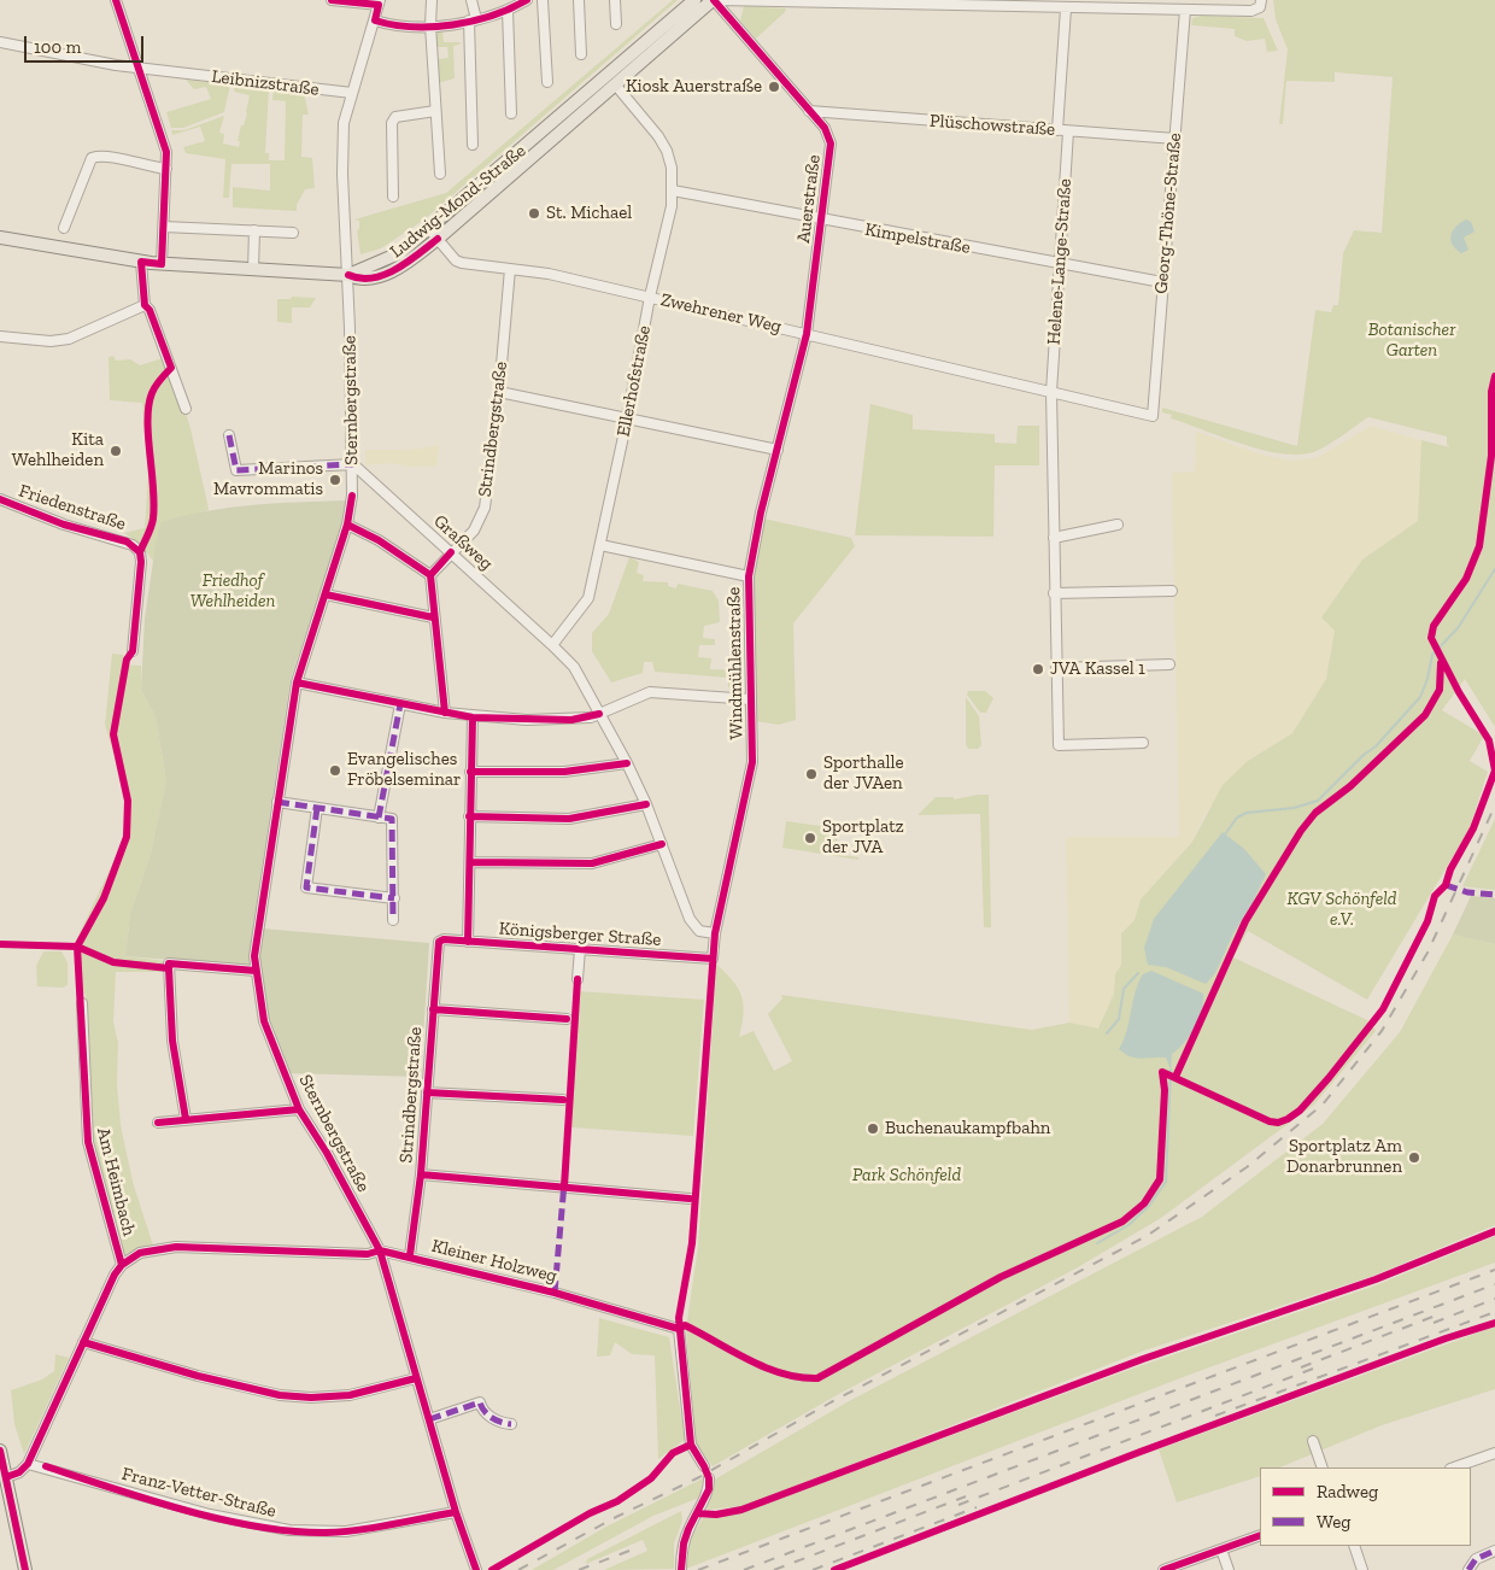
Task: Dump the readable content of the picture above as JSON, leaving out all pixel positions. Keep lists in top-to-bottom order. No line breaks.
{"streets":{"main road":["Ludwig-Mond-Straße"],"street":["Leibnizstraße","Plüschowstraße","Auerstraße","Georg-Thöne-Straße","Kimpelstraße","Helene-Lange-Straße","Zwehrener Weg","Ellerhofstraße","Sternbergstraße","Strindbergstraße","Friedenstraße","Graßweg","Windmühlenstraße","Königsberger Straße","Am Heimbach","Kleiner Holzweg","Franz-Vetter-Straße"]},"crossings":[["Leibnizstraße","Sternbergstraße"],["Plüschowstraße","Auerstraße"],["Plüschowstraße","Georg-Thöne-Straße"],["Plüschowstraße","Helene-Lange-Straße"],["Auerstraße","Ludwig-Mond-Straße"],["Auerstraße","Kimpelstraße"],["Auerstraße","Zwehrener Weg"],["Auerstraße","Windmühlenstraße"],["Ludwig-Mond-Straße","Zwehrener Weg"],["Ludwig-Mond-Straße","Ellerhofstraße"],["Ludwig-Mond-Straße","Sternbergstraße"],["Georg-Thöne-Straße","Kimpelstraße"],["Georg-Thöne-Straße","Zwehrener Weg"],["Kimpelstraße","Helene-Lange-Straße"],["Kimpelstraße","Ellerhofstraße"],["Helene-Lange-Straße","Zwehrener Weg"],["Zwehrener Weg","Ellerhofstraße"],["Zwehrener Weg","Strindbergstraße"],["Zwehrener Weg","Windmühlenstraße"],["Ellerhofstraße","Graßweg"],["Sternbergstraße","Graßweg"],["Sternbergstraße","Kleiner Holzweg"],["Sternbergstraße","Franz-Vetter-Straße"],["Strindbergstraße","Graßweg"],["Strindbergstraße","Königsberger Straße"],["Strindbergstraße","Kleiner Holzweg"],["Graßweg","Windmühlenstraße"],["Windmühlenstraße","Königsberger Straße"],["Am Heimbach","Kleiner Holzweg"],["Am Heimbach","Franz-Vetter-Straße"]],"parks":["Botanischer Garten","Friedhof Wehlheiden","KGV Schönfeld e.V.","Park Schönfeld"],"places":["Kiosk Auerstraße","St. Michael","Kita Wehlheiden","Marinos Mavrommatis","JVA Kassel 1","Evangelisches Fröbelseminar","Sporthalle der JVAen","Sportplatz der JVA","Buchenaukampfbahn","Sportplatz Am Donarbrunnen"],"legend":["Radweg","Weg"],"scale_bar":"100 m"}
